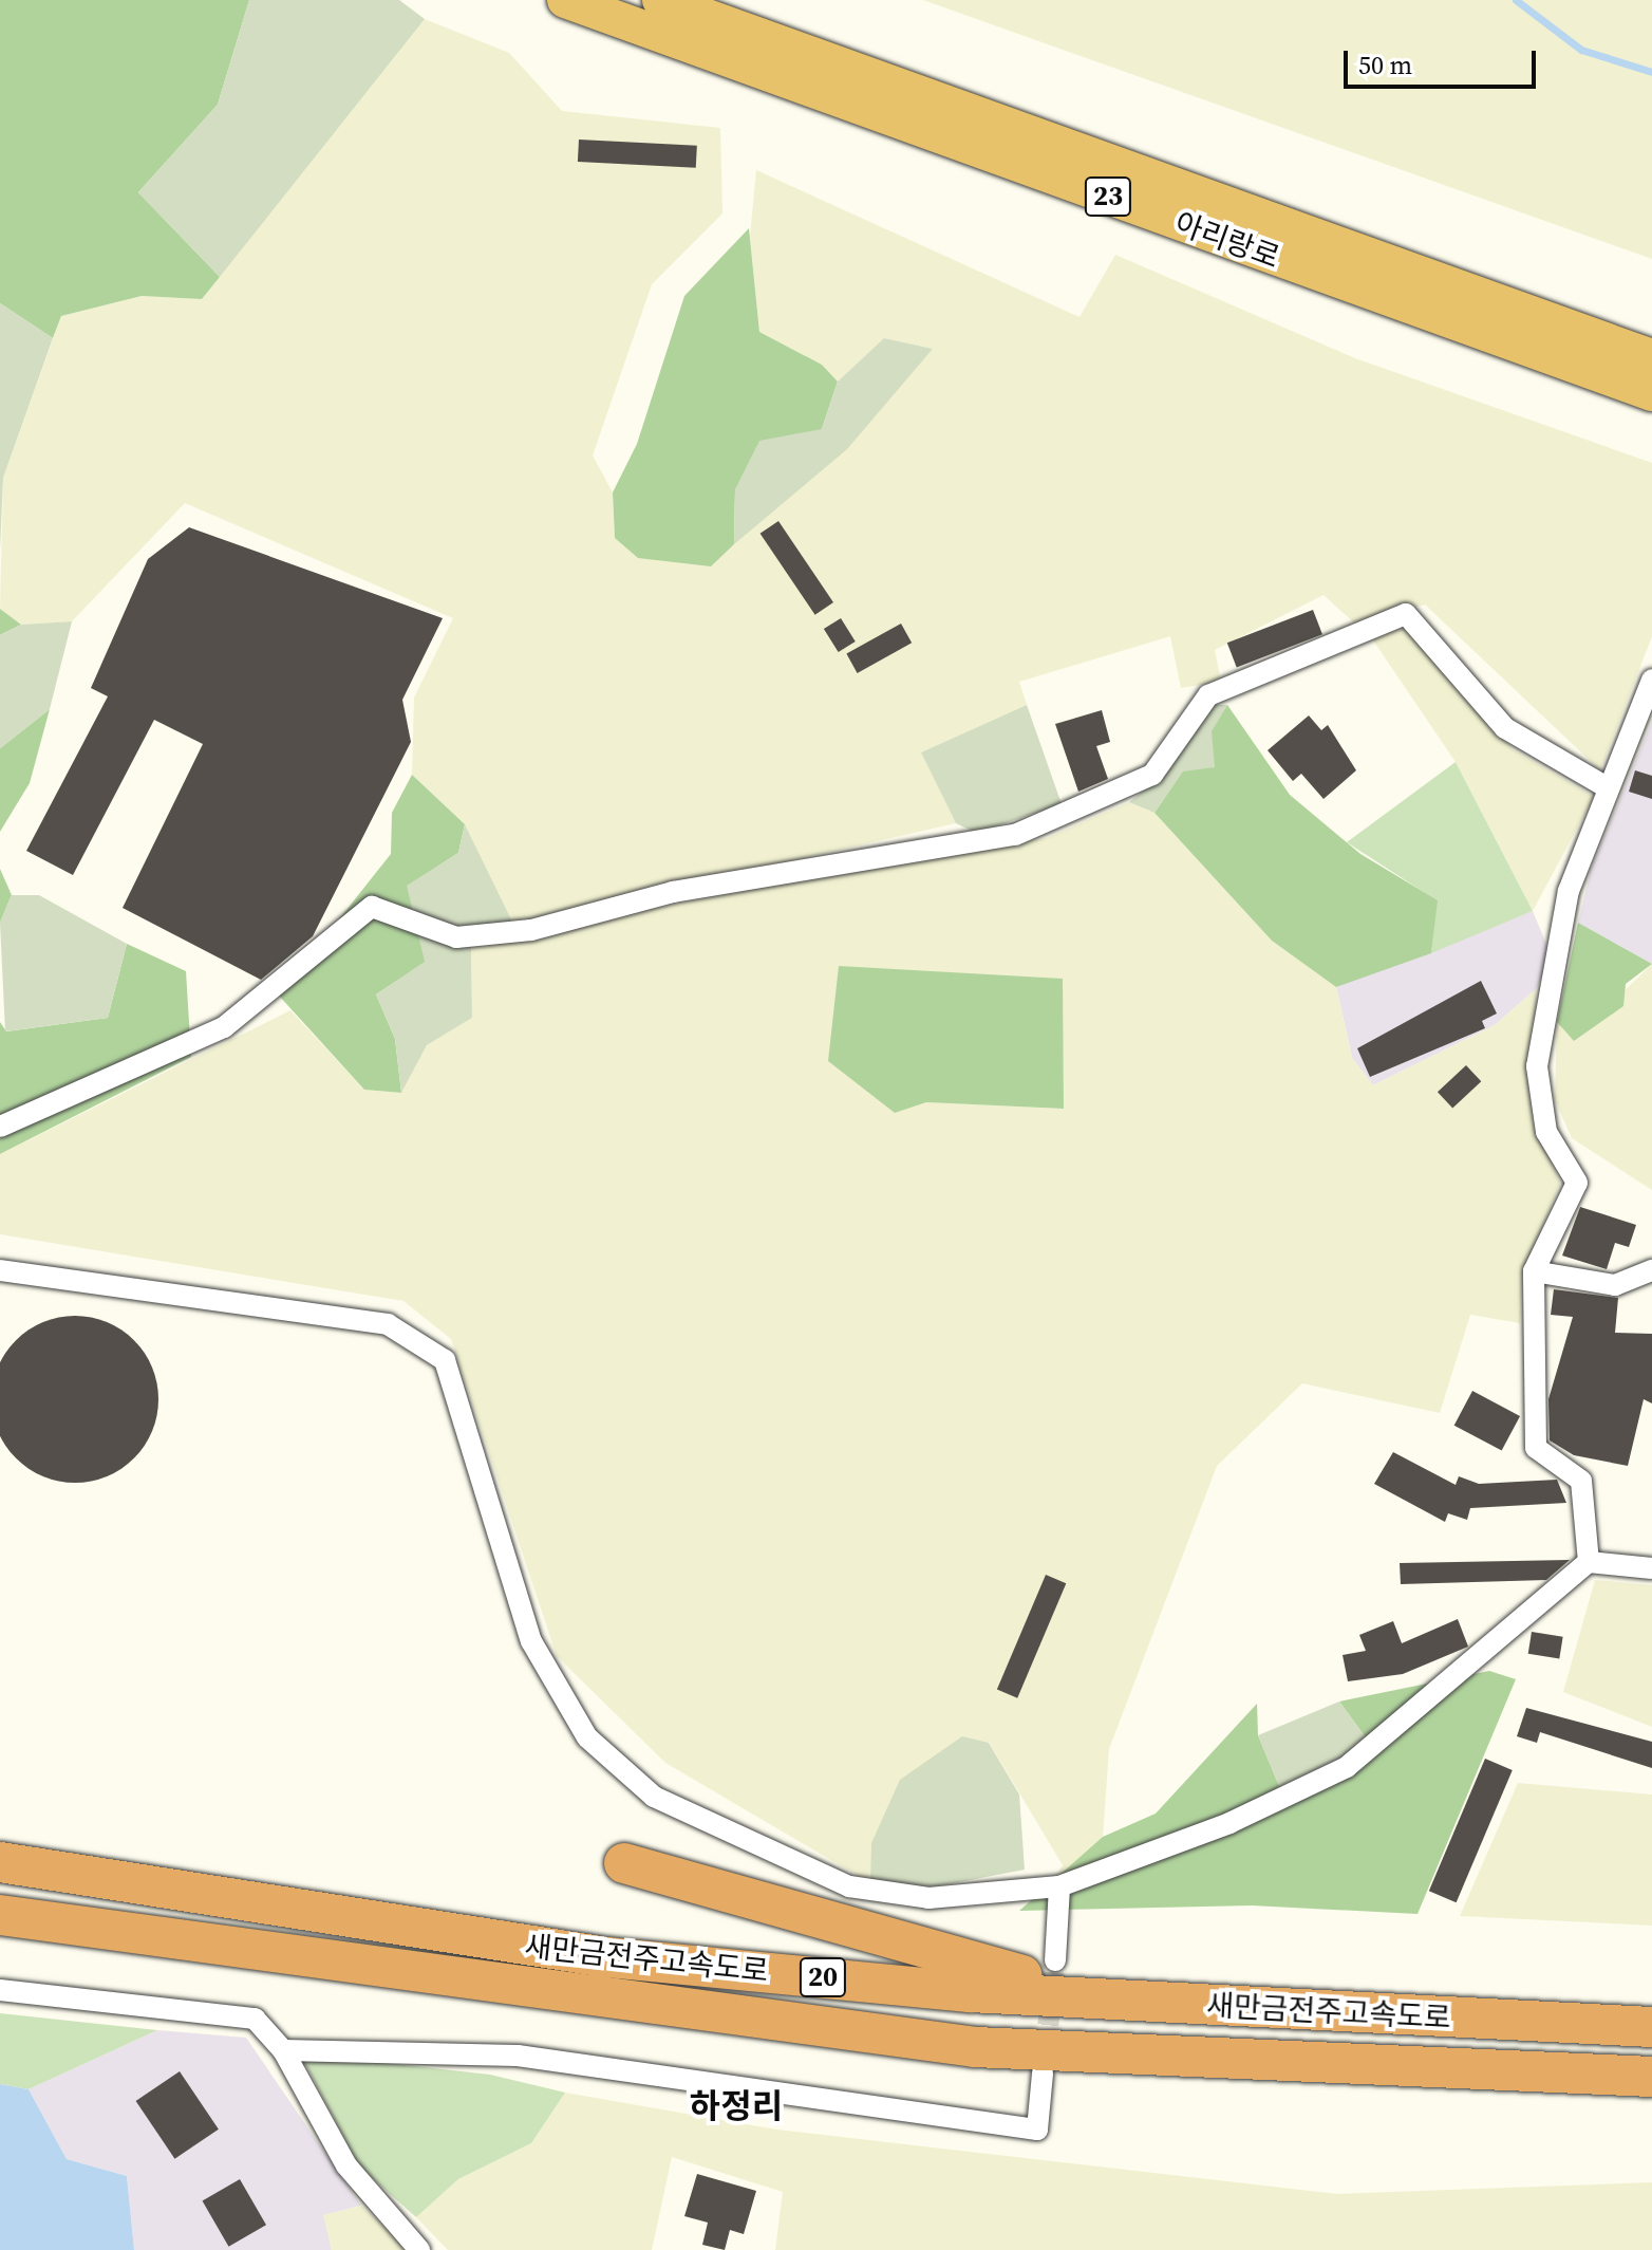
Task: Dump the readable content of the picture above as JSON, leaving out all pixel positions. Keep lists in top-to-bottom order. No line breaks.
{"streets":{"highway":["23","아리랑로","새만금전주고속도로","20"]},"districts":["하정리"],"scale_bar":"50 m"}
